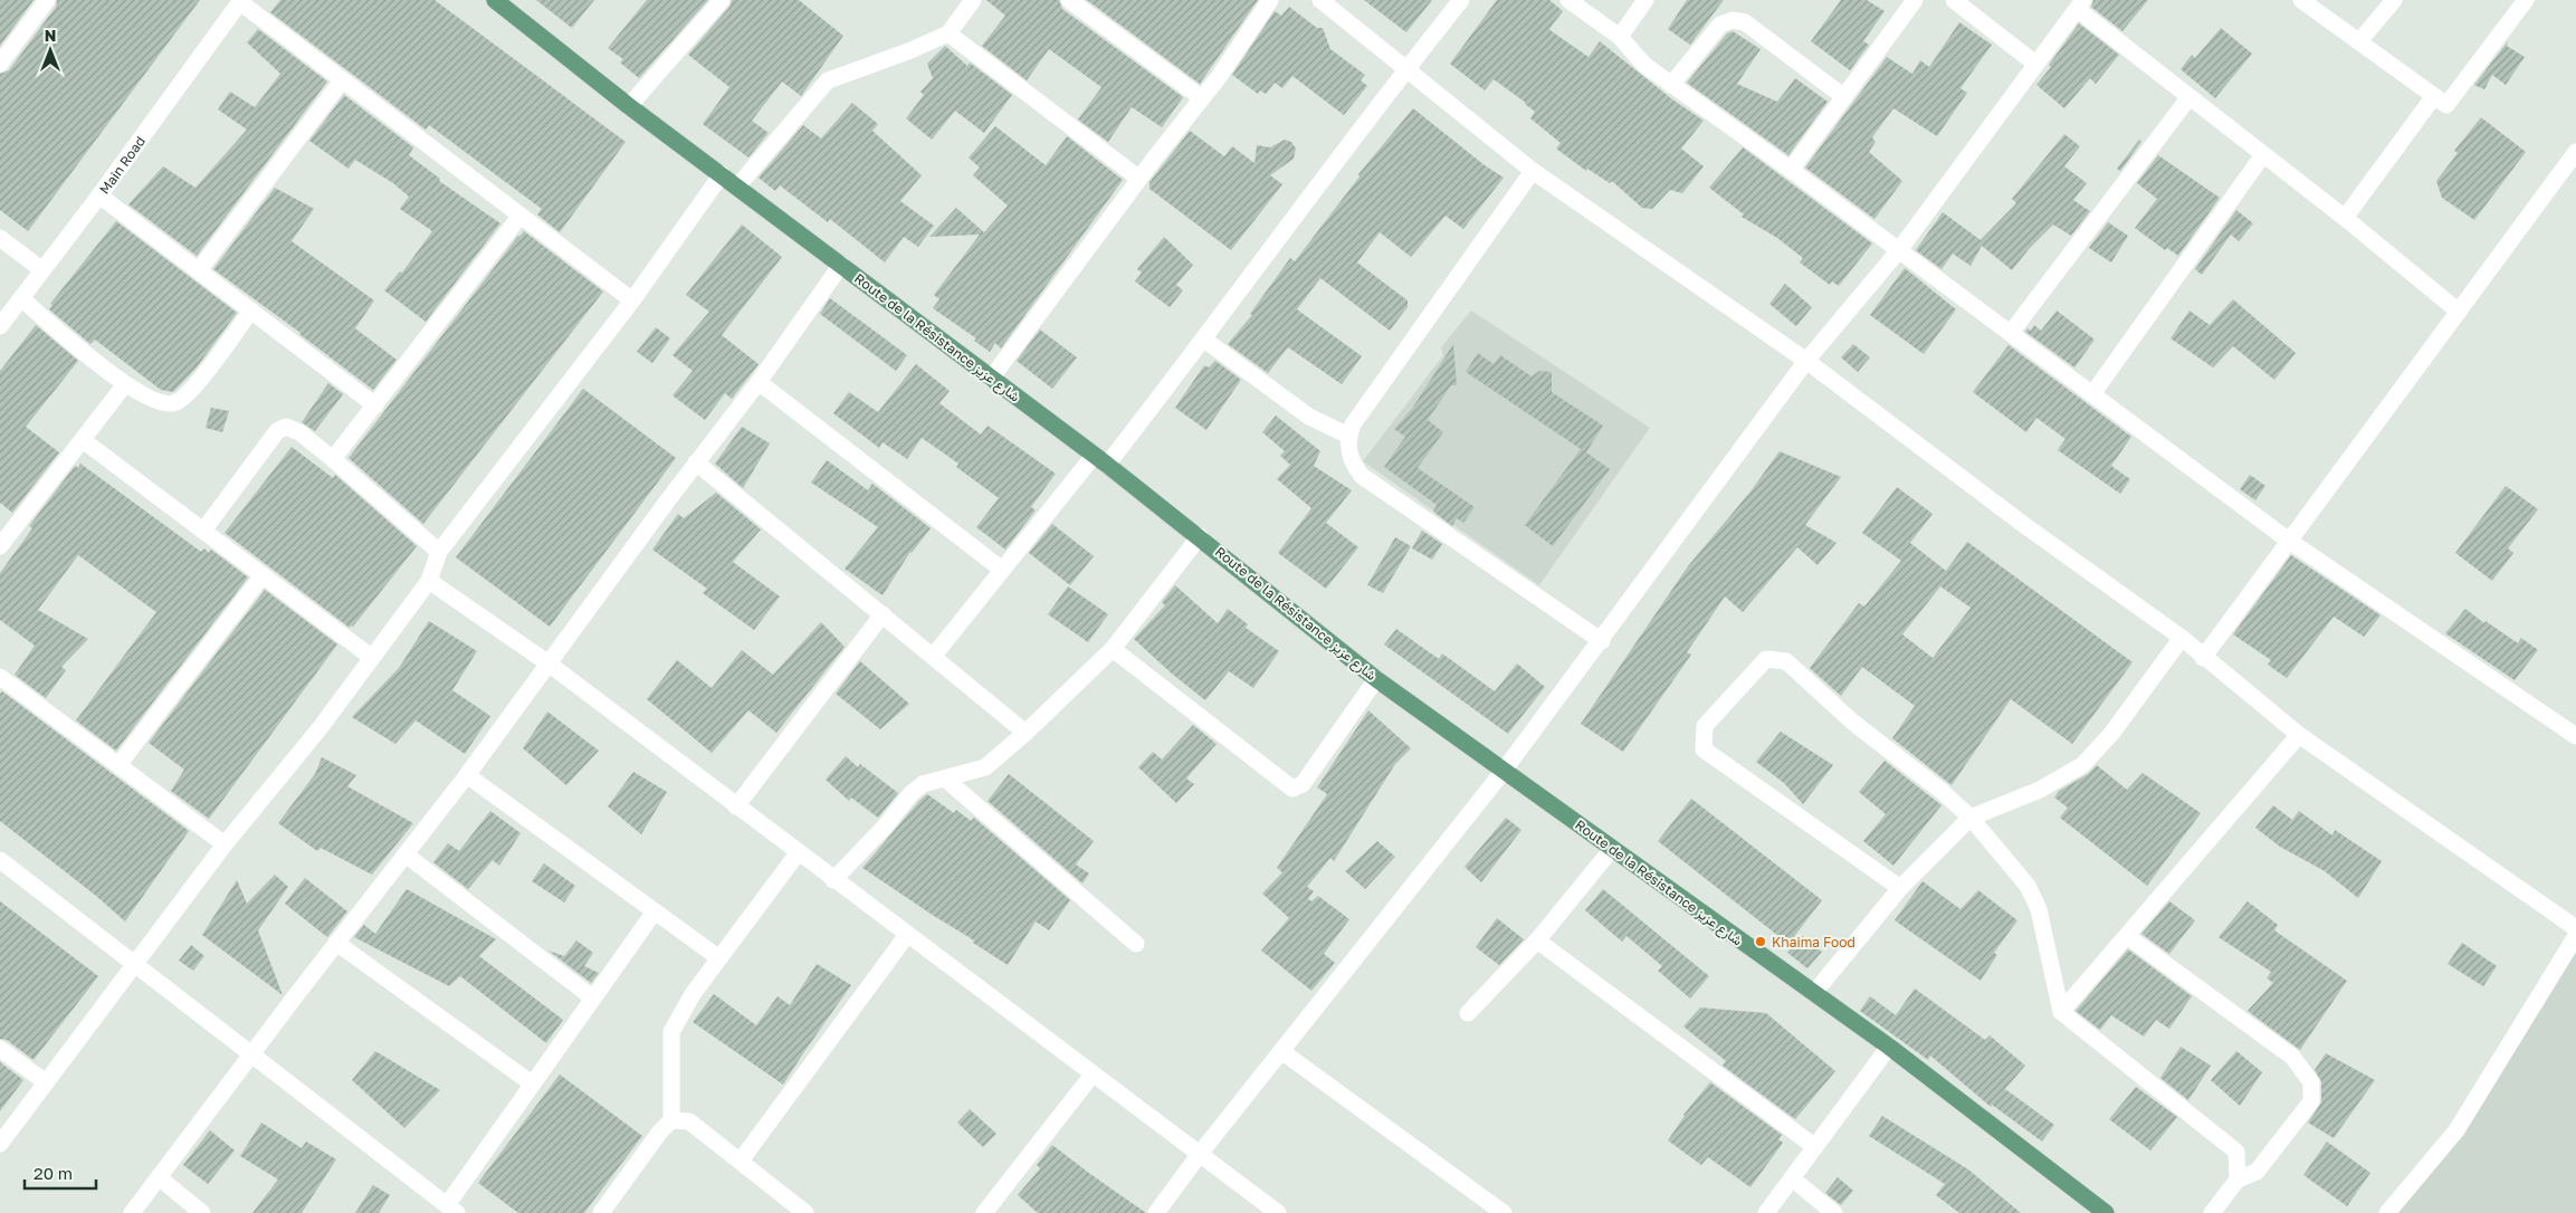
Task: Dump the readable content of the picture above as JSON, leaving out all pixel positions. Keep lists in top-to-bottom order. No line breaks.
{"streets":{"main road":["Route de la Résistance شارع عزيز"],"street":["Main Road"]},"places":["Khaima Food"],"scale_bar":"20 m","north":"top"}
